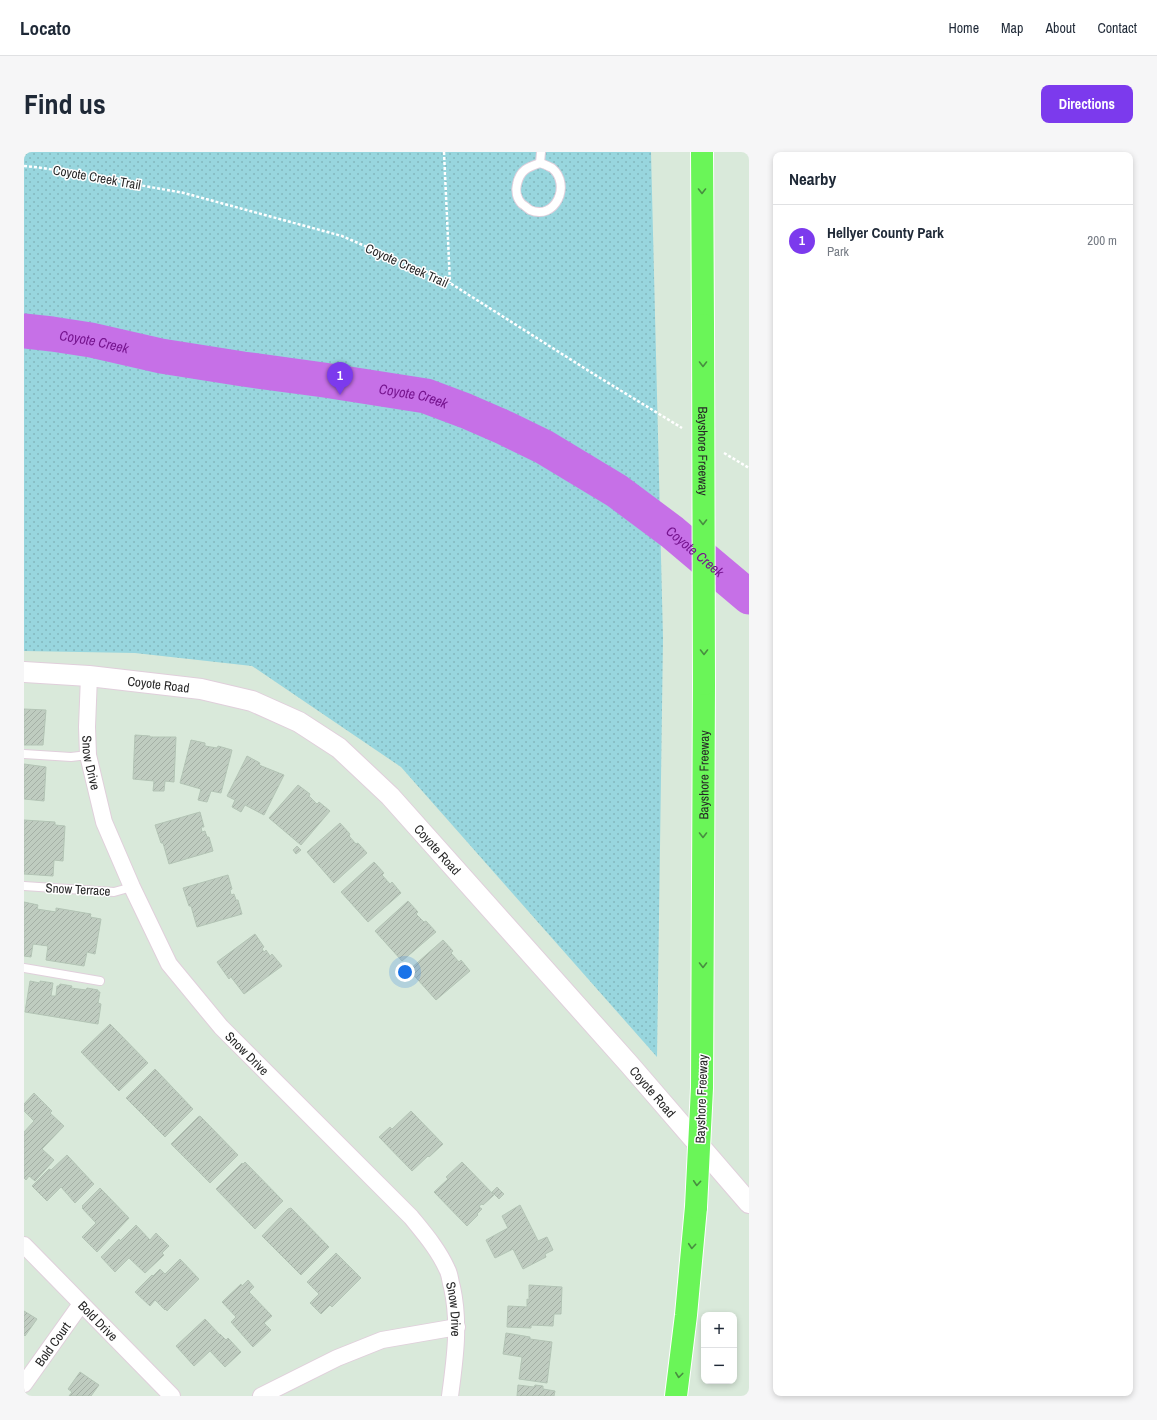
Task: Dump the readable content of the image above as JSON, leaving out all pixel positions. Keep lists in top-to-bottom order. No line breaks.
{"streets":{"highway":["Bayshore Freeway"],"street":["Coyote Road","Snow Drive","Bold Drive","Bold Court"],"lane":["Snow Terrace"],"path":["Coyote Creek Trail"]},"crossings":[["Coyote Road","Snow Drive"],["Snow Drive","Snow Terrace"],["Bold Drive","Bold Court"]],"one_way":["Bayshore Freeway"],"water":["Coyote Creek"],"page":{"header":"Locato","nav":["Home","Map","About","Contact"],"title":"Find us","buttons":"Directions","heading":"Nearby","list":[{"mark":"1","name":"Hellyer County Park","note":"Park","value":"200 m"}],"pins":"1","map_buttons":["+","−"]}}
